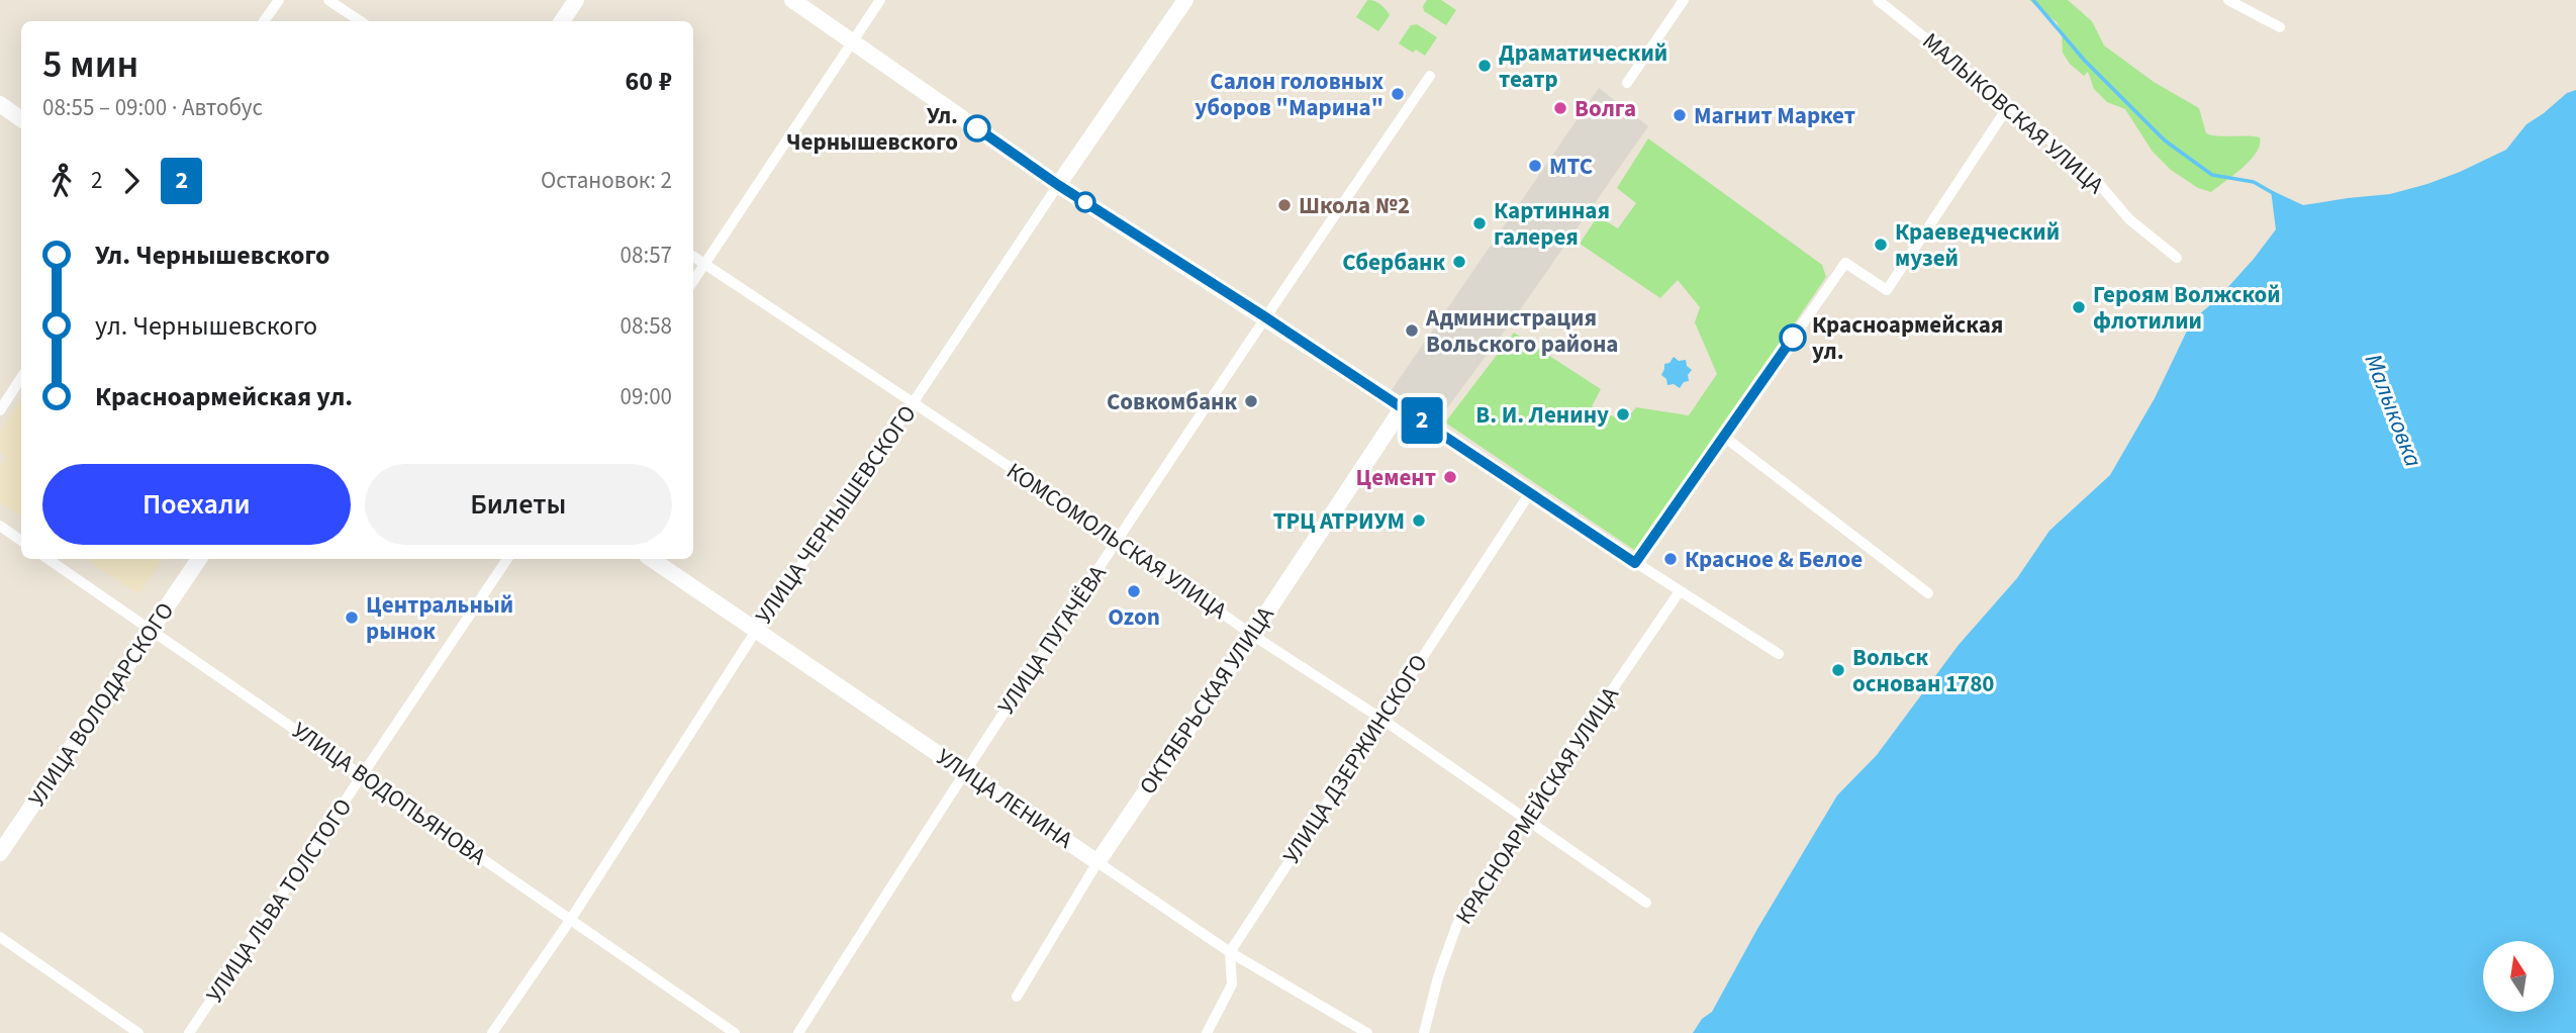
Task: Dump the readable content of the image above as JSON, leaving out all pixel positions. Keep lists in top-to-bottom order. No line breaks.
{"streets":{"street":["МАЛЫКОВСКАЯ УЛИЦА","УЛИЦА ЧЕРНЫШЕВСКОГО","КОМСОМОЛЬСКАЯ УЛИЦА","УЛИЦА ПУГАЧЁВА","ОКТЯБРЬСКАЯ УЛИЦА","УЛИЦА ВОЛОДАРСКОГО","УЛИЦА ДЗЕРЖИНСКОГО","УЛИЦА ВОДОПЬЯНОВА","УЛИЦА ЛЕНИНА","КРАСНОАРМЕЙСКАЯ УЛИЦА","УЛИЦА ЛЬВА ТОЛСТОГО"]},"crossings":[["УЛИЦА ЧЕРНЫШЕВСКОГО","КОМСОМОЛЬСКАЯ УЛИЦА"],["УЛИЦА ЧЕРНЫШЕВСКОГО","УЛИЦА ВОДОПЬЯНОВА"],["УЛИЦА ЧЕРНЫШЕВСКОГО","УЛИЦА ЛЕНИНА"],["КОМСОМОЛЬСКАЯ УЛИЦА","УЛИЦА ПУГАЧЁВА"],["КОМСОМОЛЬСКАЯ УЛИЦА","ОКТЯБРЬСКАЯ УЛИЦА"],["КОМСОМОЛЬСКАЯ УЛИЦА","УЛИЦА ДЗЕРЖИНСКОГО"],["КОМСОМОЛЬСКАЯ УЛИЦА","КРАСНОАРМЕЙСКАЯ УЛИЦА"],["УЛИЦА ПУГАЧЁВА","УЛИЦА ЛЕНИНА"],["ОКТЯБРЬСКАЯ УЛИЦА","УЛИЦА ЛЕНИНА"],["УЛИЦА ВОЛОДАРСКОГО","УЛИЦА ВОДОПЬЯНОВА"],["УЛИЦА ДЗЕРЖИНСКОГО","УЛИЦА ЛЕНИНА"],["УЛИЦА ВОДОПЬЯНОВА","УЛИЦА ЛЬВА ТОЛСТОГО"]],"water":["Малыковка"],"places":["Драматический театр","Салон головных уборов \"Марина\"","Волга","Магнит Маркет","Ул. Чернышевского","МТС","Школа №2","Картинная галерея","Краеведческий музей","Сбербанк","Героям Волжской флотилии","Администрация Вольского района","Красноармейская ул.","Совкомбанк","В. И. Ленину","Цемент","ТРЦ АТРИУМ","Красное & Белое","Ozon","Центральный рынок","Вольск основан 1780"],"lines":["bus line 2"],"north":"top","page":{"on_map":"2","heading":["5 мин","08:55 – 09:00 · Автобус","60 ₽"],"legs":["2","2","Остановок: 2"],"list":[{"name":"Ул. Чернышевского","value":"08:57"},{"name":"ул. Чернышевского","value":"08:58"},{"name":"Красноармейская ул.","value":"09:00"}],"buttons":["Поехали","Билеты"]}}
